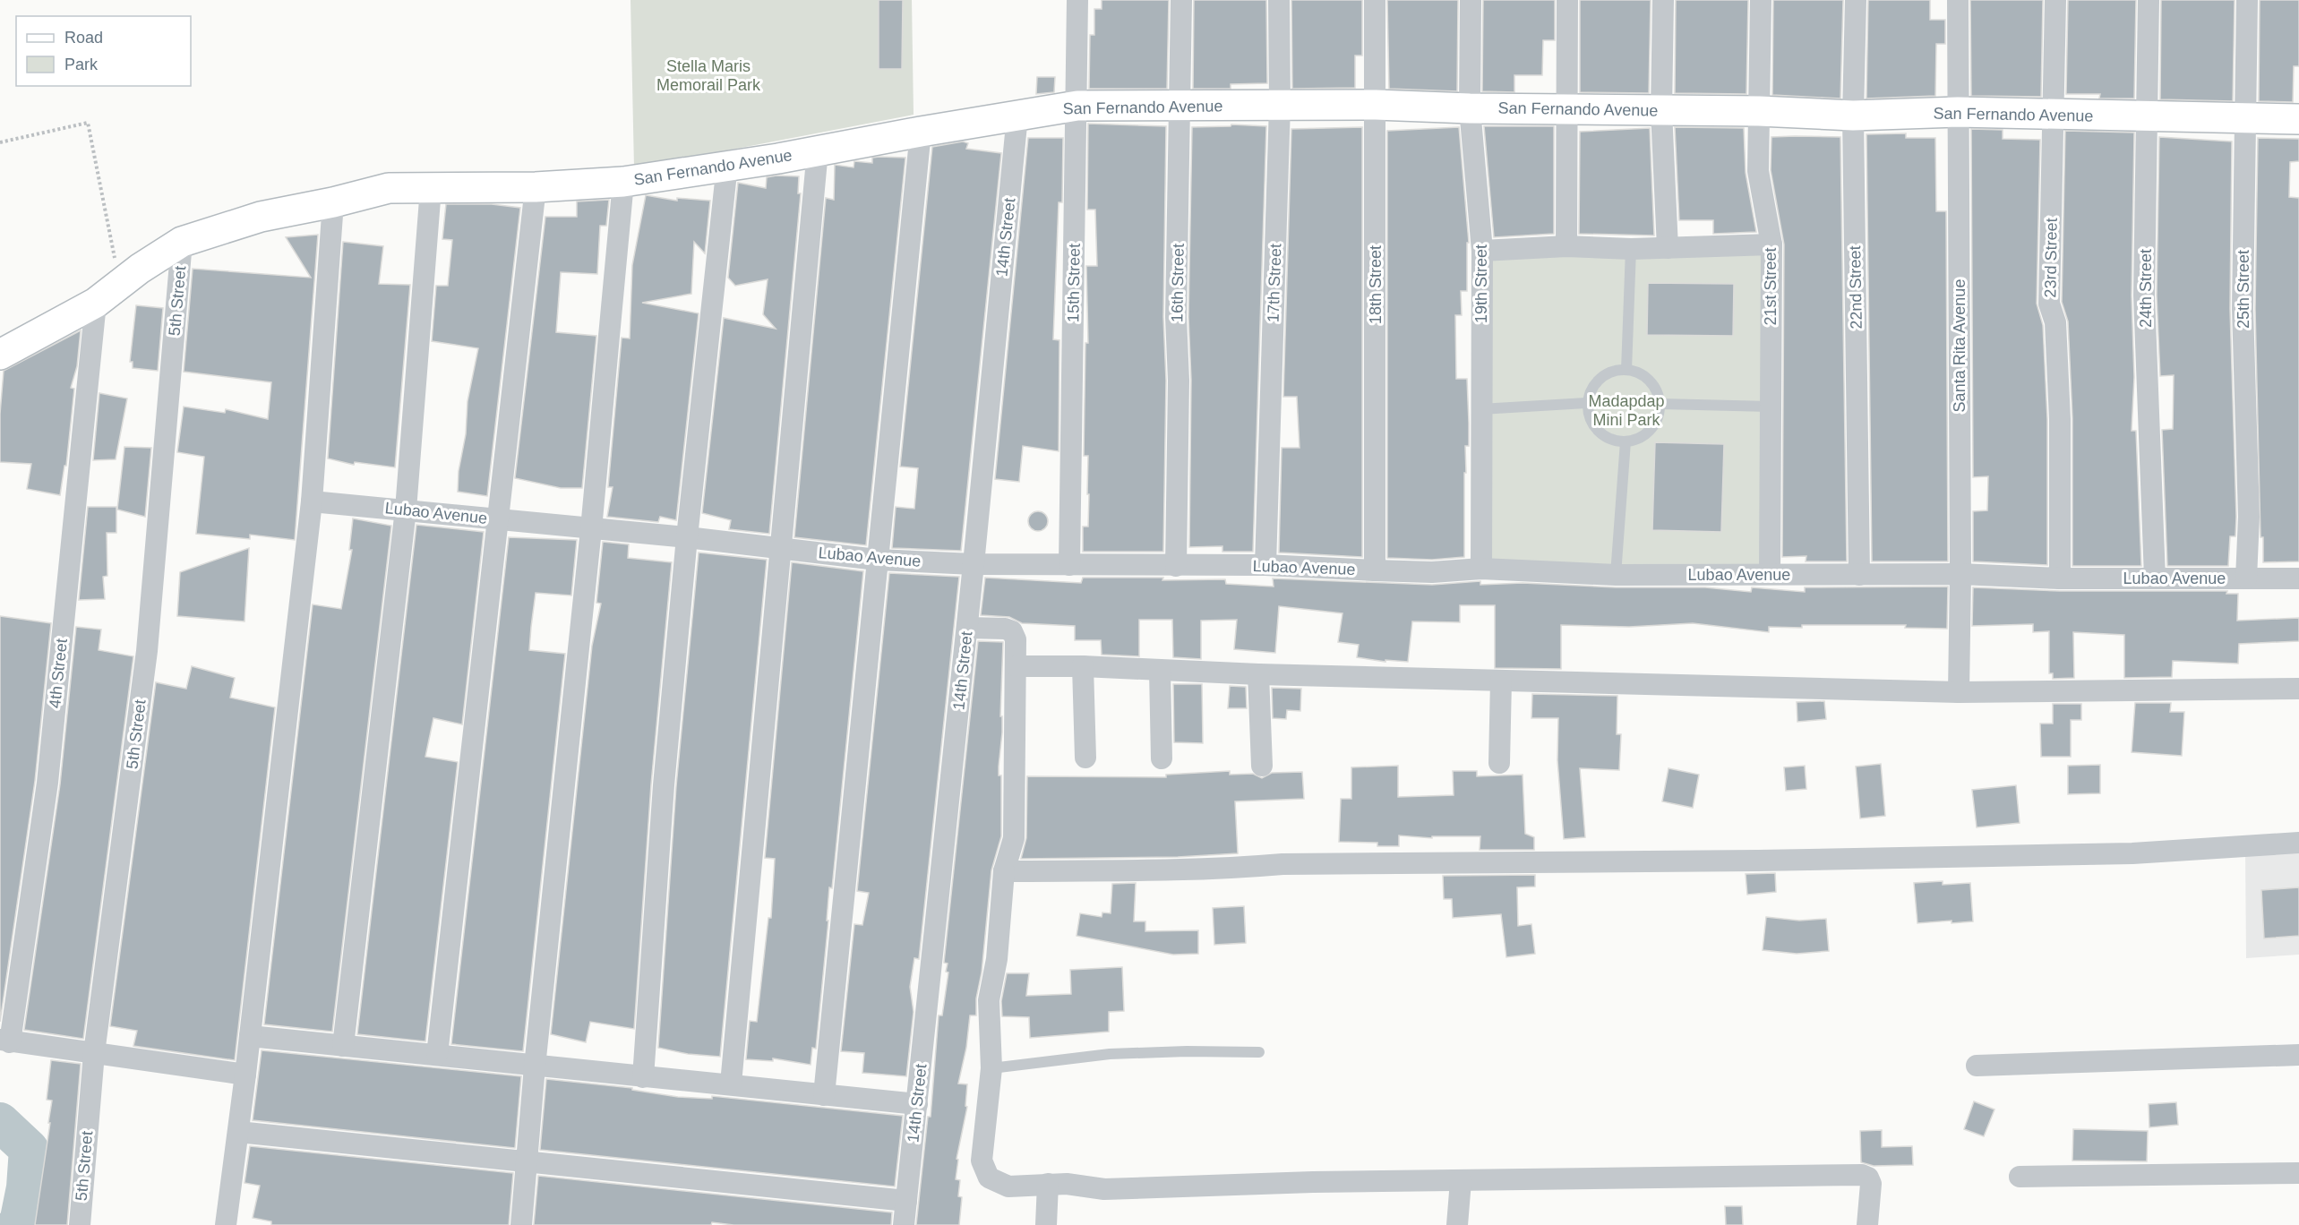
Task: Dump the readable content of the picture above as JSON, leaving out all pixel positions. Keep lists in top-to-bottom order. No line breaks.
{"streets":{"main road":["San Fernando Avenue"],"street":["14th Street","23rd Street","15th Street","16th Street","17th Street","19th Street","18th Street","21st Street","22nd Street","24th Street","25th Street","5th Street","Santa Rita Avenue","Lubao Avenue","4th Street"]},"crossings":[["San Fernando Avenue","14th Street"],["San Fernando Avenue","23rd Street"],["San Fernando Avenue","15th Street"],["San Fernando Avenue","16th Street"],["San Fernando Avenue","17th Street"],["San Fernando Avenue","19th Street"],["San Fernando Avenue","18th Street"],["San Fernando Avenue","21st Street"],["San Fernando Avenue","22nd Street"],["San Fernando Avenue","24th Street"],["San Fernando Avenue","25th Street"],["San Fernando Avenue","5th Street"],["San Fernando Avenue","Santa Rita Avenue"],["San Fernando Avenue","4th Street"],["14th Street","Lubao Avenue"],["23rd Street","Lubao Avenue"],["15th Street","Lubao Avenue"],["16th Street","Lubao Avenue"],["17th Street","Lubao Avenue"],["19th Street","Lubao Avenue"],["18th Street","Lubao Avenue"],["21st Street","Lubao Avenue"],["22nd Street","Lubao Avenue"],["24th Street","Lubao Avenue"],["25th Street","Lubao Avenue"],["Santa Rita Avenue","Lubao Avenue"]],"parks":["Stella Maris Memorail Park","Madapdap Mini Park"],"legend":["Road","Park"]}
